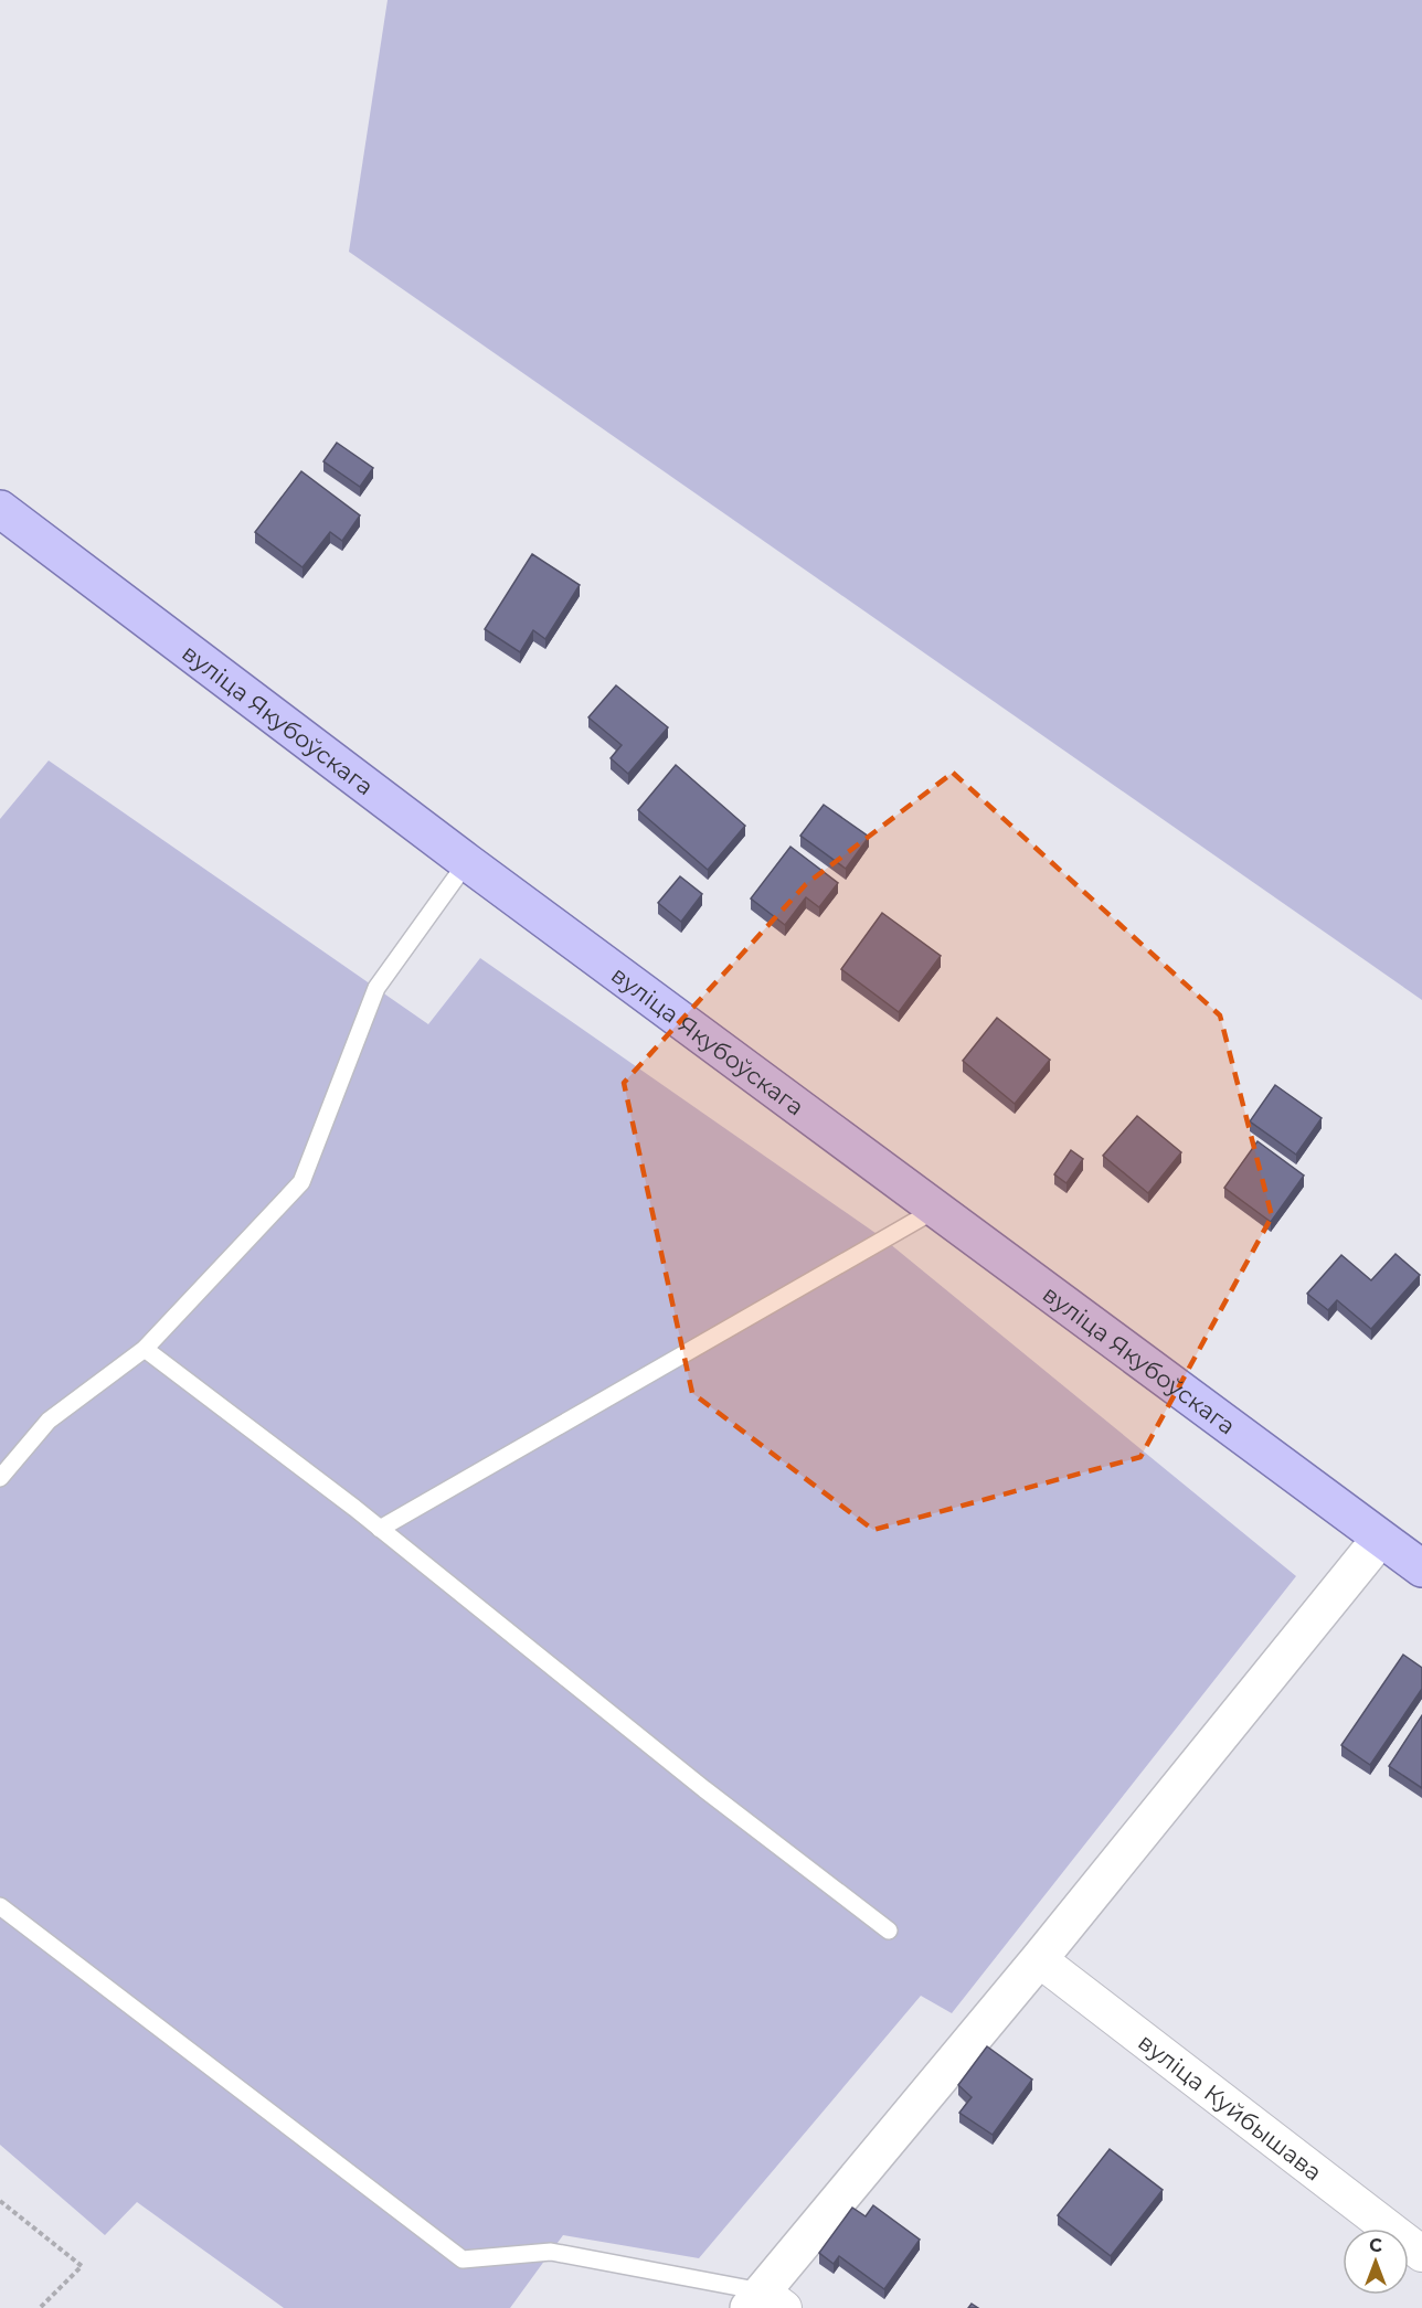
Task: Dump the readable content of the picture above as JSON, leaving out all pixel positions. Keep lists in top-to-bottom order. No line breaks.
{"streets":{"main road":["вуліца Якубоўскага"],"street":["вуліца Куйбышава"]},"north":"top"}
